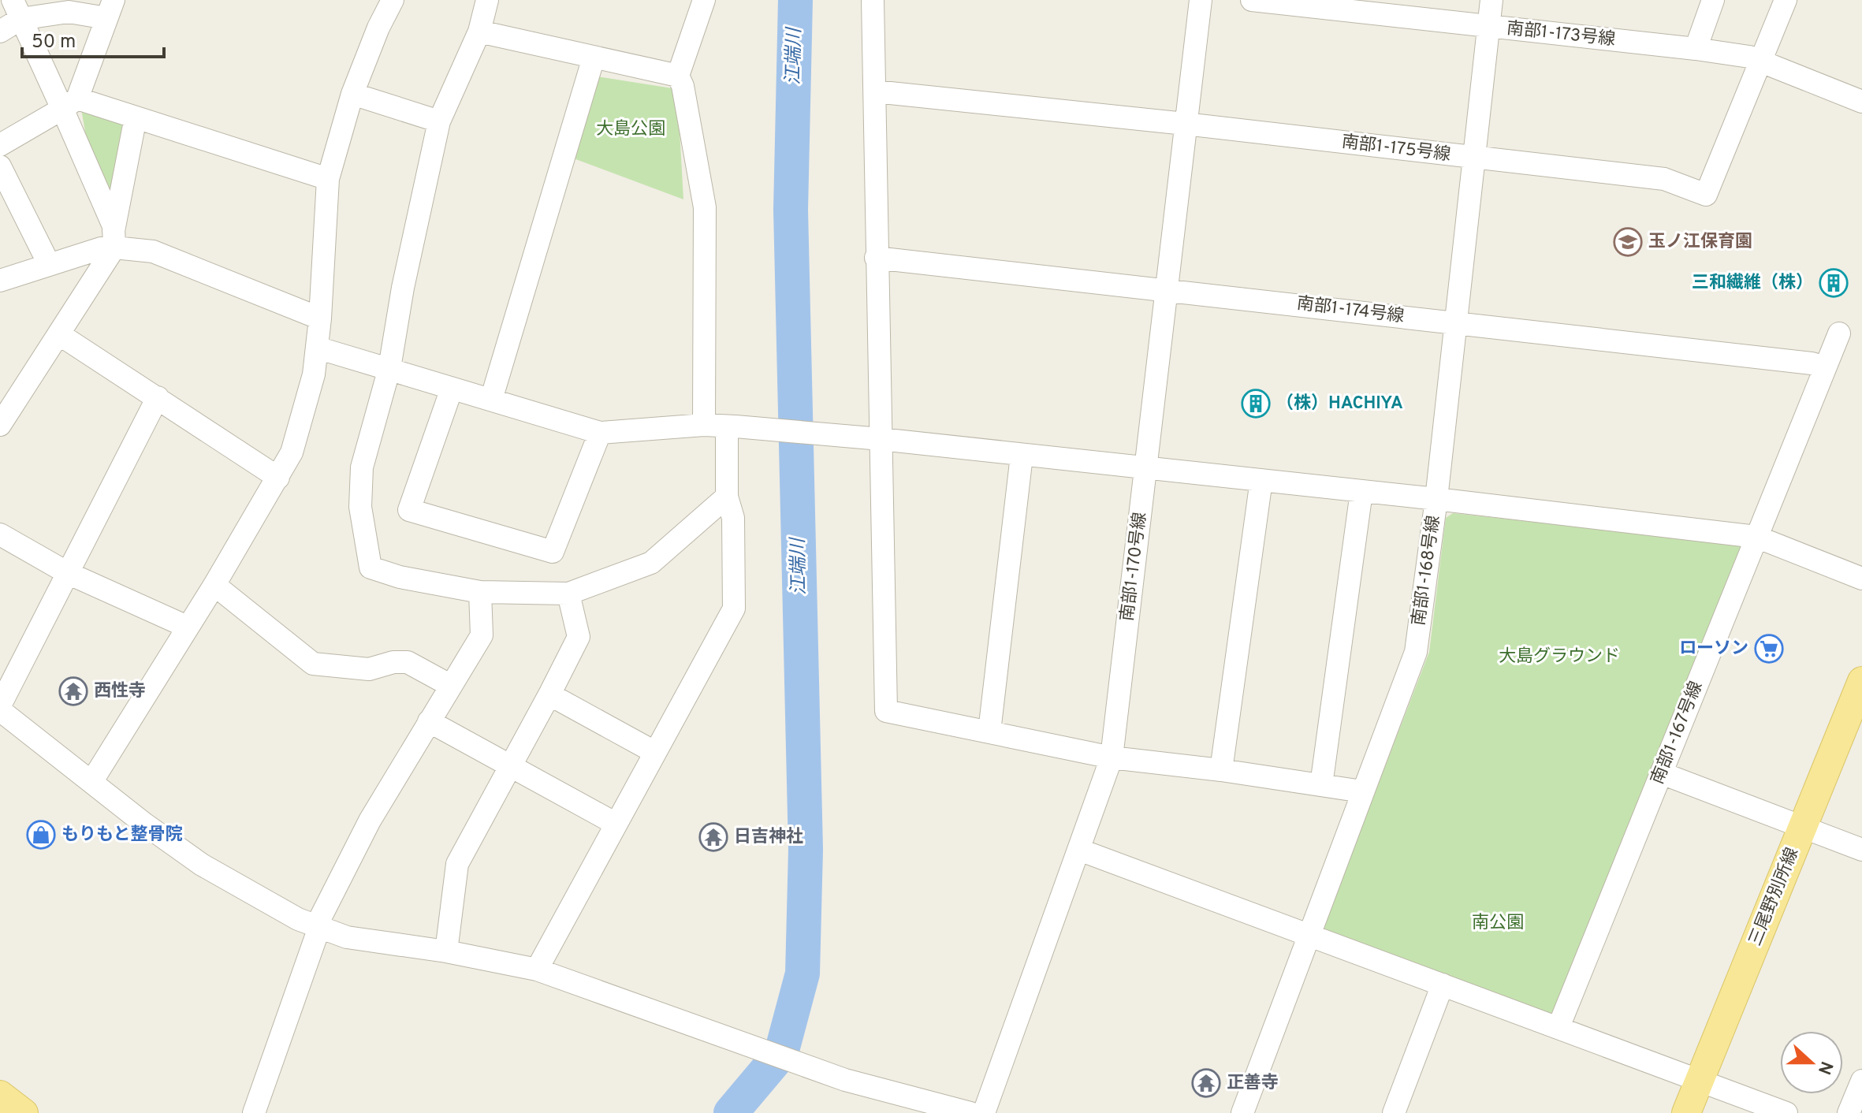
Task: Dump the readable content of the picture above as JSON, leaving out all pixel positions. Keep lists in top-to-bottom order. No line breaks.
{"streets":{"main road":["三尾野別所線"],"street":["南部1-173号線","南部1-175号線","南部1-174号線","南部1-170号線","南部1-168号線","南部1-167号線"]},"crossings":[["南部1-173号線","南部1-175号線"],["南部1-173号線","南部1-168号線"],["南部1-175号線","南部1-170号線"],["南部1-175号線","南部1-168号線"],["南部1-174号線","南部1-170号線"],["南部1-174号線","南部1-168号線"],["南部1-174号線","南部1-167号線"]],"water":["江端川"],"parks":["大島公園","大島グラウンド","南公園"],"places":{"school or university":["玉ノ江保育園"],"building":["三和繊維（株）","（株）HACHIYA"],"supermarket":["ローソン"],"temple":["西性寺","日吉神社","正善寺"],"shop":["もりもと整骨院"]},"scale_bar":"50 m","north":"right"}
